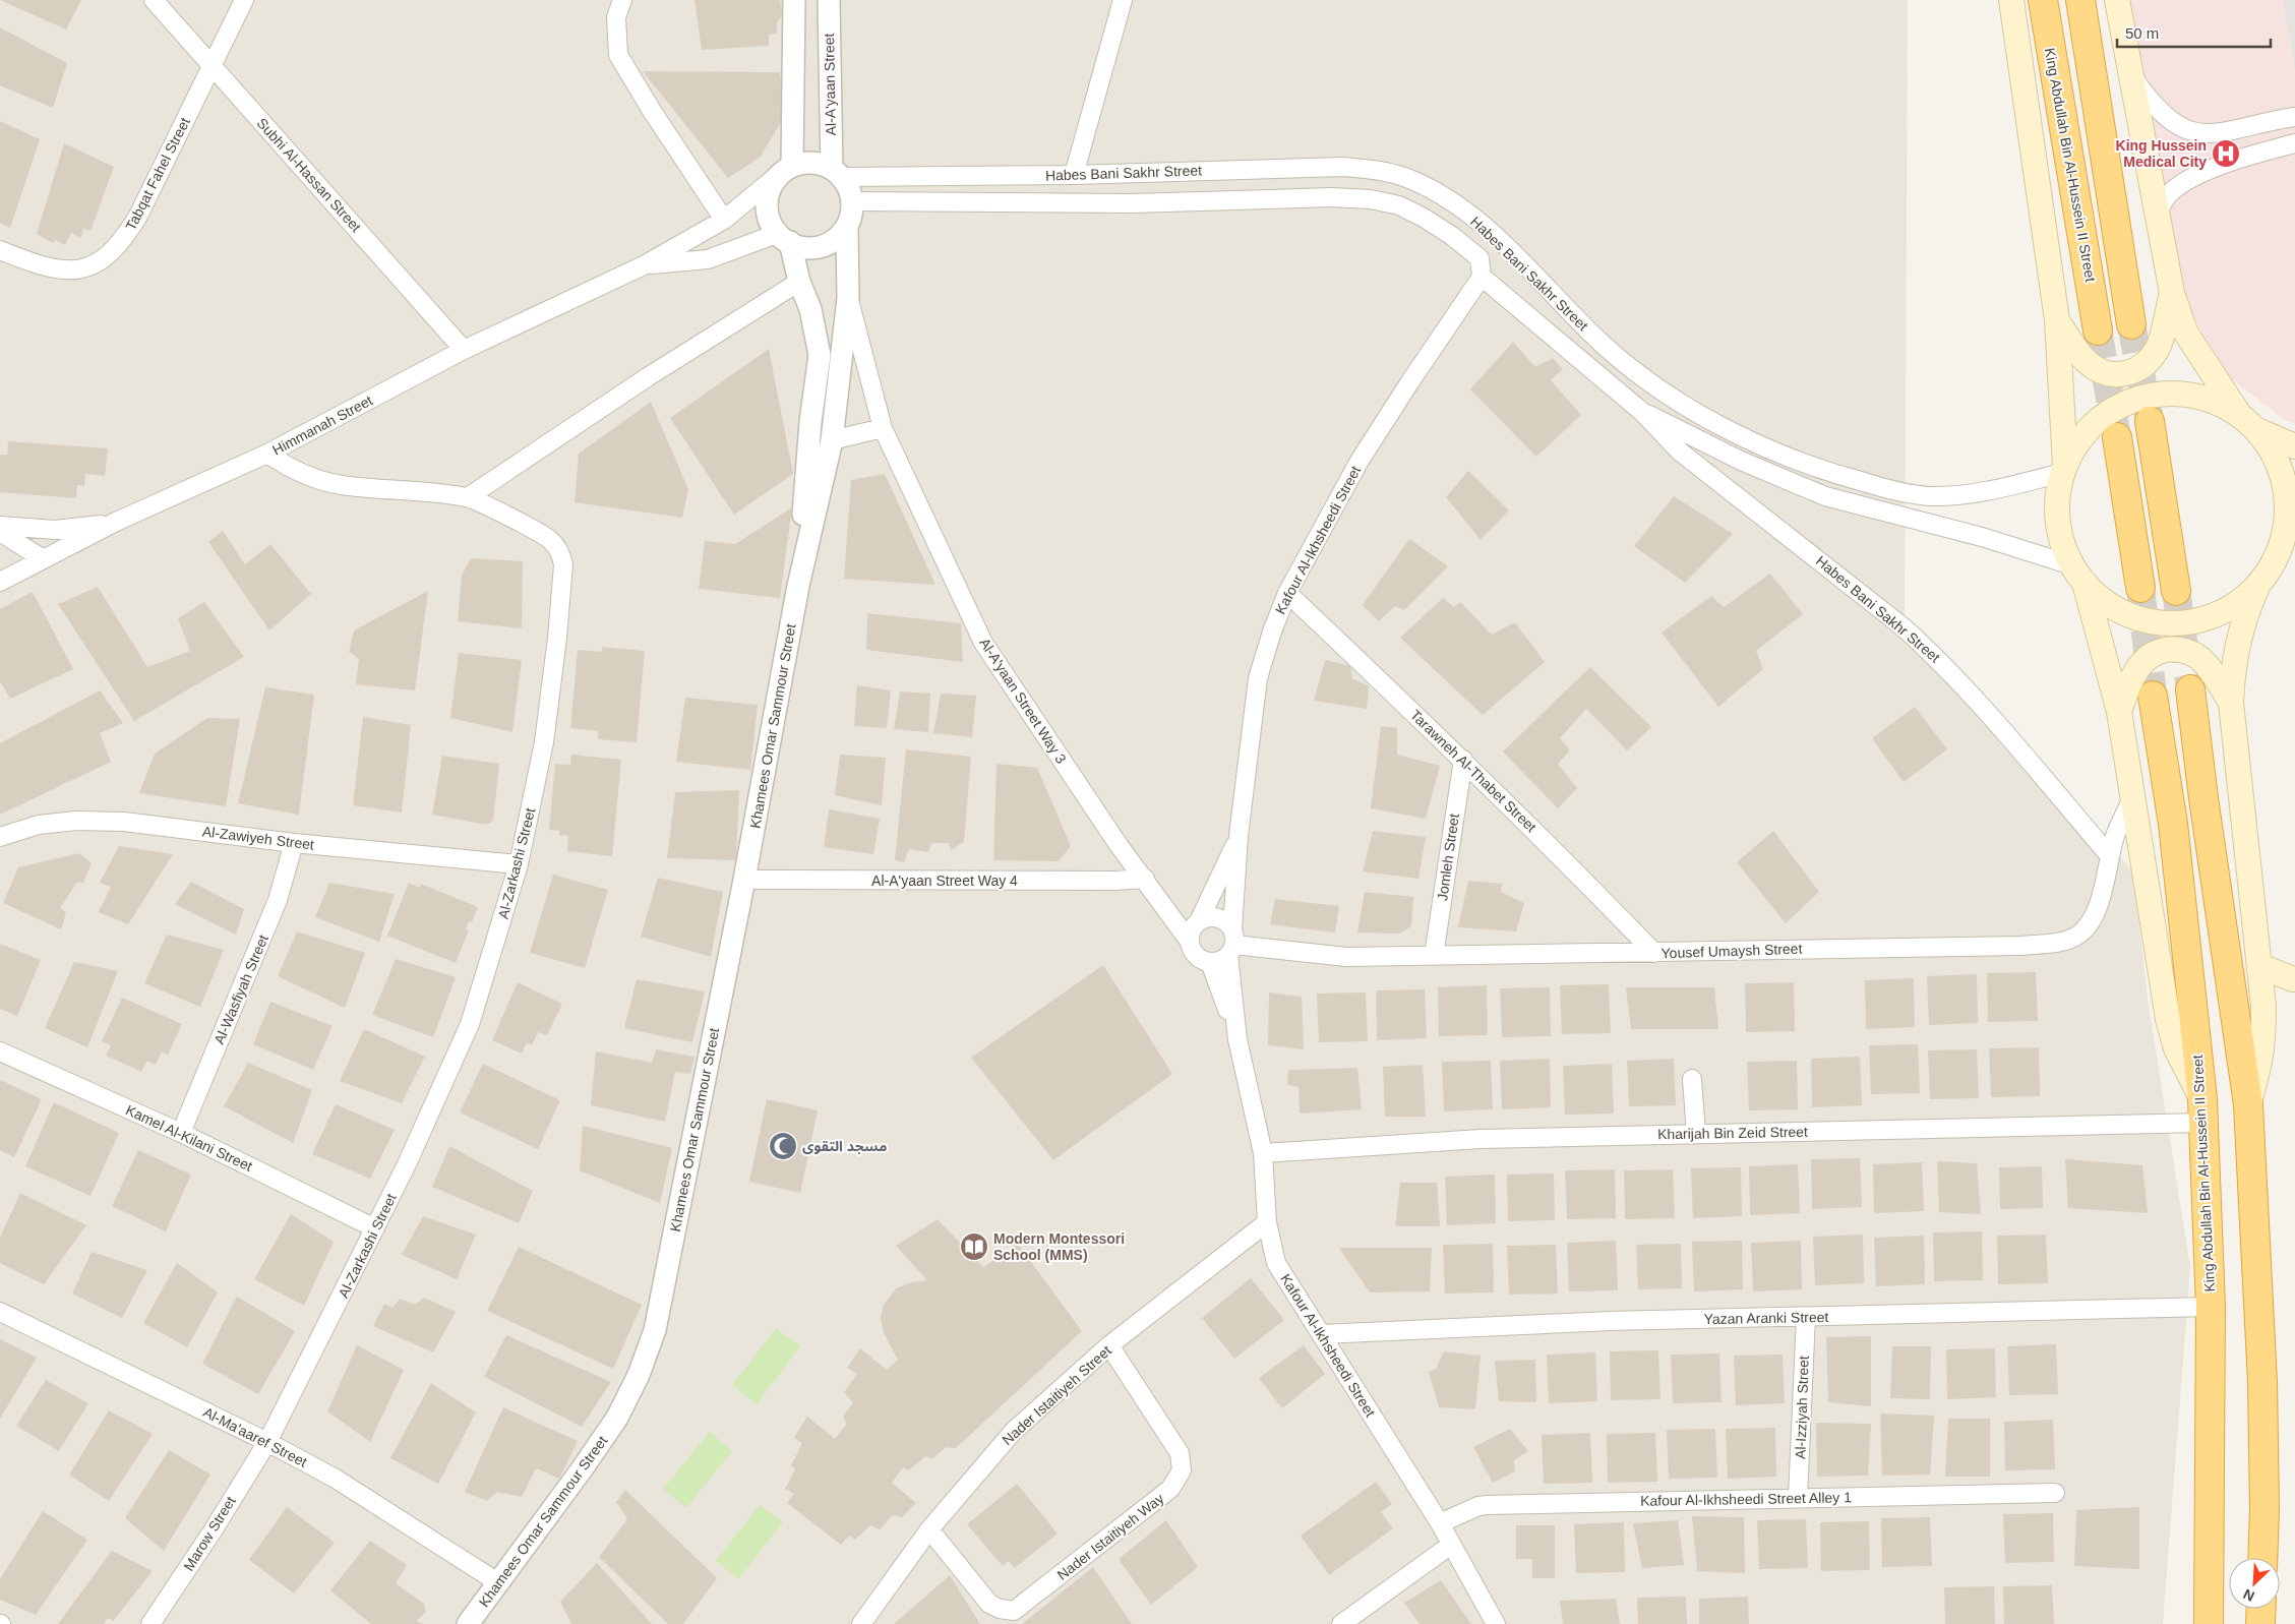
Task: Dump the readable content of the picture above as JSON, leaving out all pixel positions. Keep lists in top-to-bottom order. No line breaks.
{"streets":{"highway":["King Abdullah Bin Al-Hussein II Street"],"street":["Al-A'yaan Street","Habes Bani Sakhr Street","Tabqat Fahel Street","Subhi Al-Hassan Street","Himmanah Street","Kafour Al-Ikhsheedi Street","Al-A'yaan Street Way 3","Khamees Omar Sammour Street","Tarawneh Al-Thabet Street","Al-Zawiyeh Street","Jomleh Street","Al-Zarkashi Street","Al-A'yaan Street Way 4","Yousef Umaysh Street","Al-Wasfiyah Street","Kharijah Bin Zeid Street","Kamel Al-Kilani Street","Yazan Aranki Street","Nader Istaitiyeh Street","Al-Izziyah Street","Al-Ma'aaref Street","Kafour Al-Ikhsheedi Street Alley 1","Marow Street","Nader Istaitiyeh Way"]},"crossings":[["Al-A'yaan Street","Habes Bani Sakhr Street"],["Al-A'yaan Street","Himmanah Street"],["Al-A'yaan Street","Khamees Omar Sammour Street"],["King Abdullah Bin Al-Hussein II Street","Kharijah Bin Zeid Street"],["King Abdullah Bin Al-Hussein II Street","Yazan Aranki Street"],["Habes Bani Sakhr Street","Himmanah Street"],["Habes Bani Sakhr Street","Kafour Al-Ikhsheedi Street"],["Habes Bani Sakhr Street","Khamees Omar Sammour Street"],["Habes Bani Sakhr Street","Yousef Umaysh Street"],["Tabqat Fahel Street","Subhi Al-Hassan Street"],["Subhi Al-Hassan Street","Himmanah Street"],["Himmanah Street","Khamees Omar Sammour Street"],["Himmanah Street","Al-Zarkashi Street"],["Kafour Al-Ikhsheedi Street","Al-A'yaan Street Way 3"],["Kafour Al-Ikhsheedi Street","Tarawneh Al-Thabet Street"],["Kafour Al-Ikhsheedi Street","Yousef Umaysh Street"],["Kafour Al-Ikhsheedi Street","Kharijah Bin Zeid Street"],["Kafour Al-Ikhsheedi Street","Yazan Aranki Street"],["Kafour Al-Ikhsheedi Street","Nader Istaitiyeh Street"],["Kafour Al-Ikhsheedi Street","Kafour Al-Ikhsheedi Street Alley 1"],["Al-A'yaan Street Way 3","Khamees Omar Sammour Street"],["Al-A'yaan Street Way 3","Al-A'yaan Street Way 4"],["Al-A'yaan Street Way 3","Yousef Umaysh Street"],["Khamees Omar Sammour Street","Al-A'yaan Street Way 4"],["Khamees Omar Sammour Street","Al-Ma'aaref Street"],["Tarawneh Al-Thabet Street","Jomleh Street"],["Tarawneh Al-Thabet Street","Yousef Umaysh Street"],["Al-Zawiyeh Street","Al-Zarkashi Street"],["Al-Zawiyeh Street","Al-Wasfiyah Street"],["Jomleh Street","Yousef Umaysh Street"],["Al-Zarkashi Street","Kamel Al-Kilani Street"],["Al-Zarkashi Street","Al-Ma'aaref Street"],["Al-Zarkashi Street","Marow Street"],["Al-Wasfiyah Street","Kamel Al-Kilani Street"],["Yazan Aranki Street","Al-Izziyah Street"],["Nader Istaitiyeh Street","Nader Istaitiyeh Way"],["Al-Izziyah Street","Kafour Al-Ikhsheedi Street Alley 1"],["Al-Ma'aaref Street","Marow Street"]],"places":{"hospital":["King Hussein Medical City"],"mosque":["مسجد التقوى"],"library":["Modern Montessori School (MMS)"]},"scale_bar":"50 m","north":"bottom left"}
